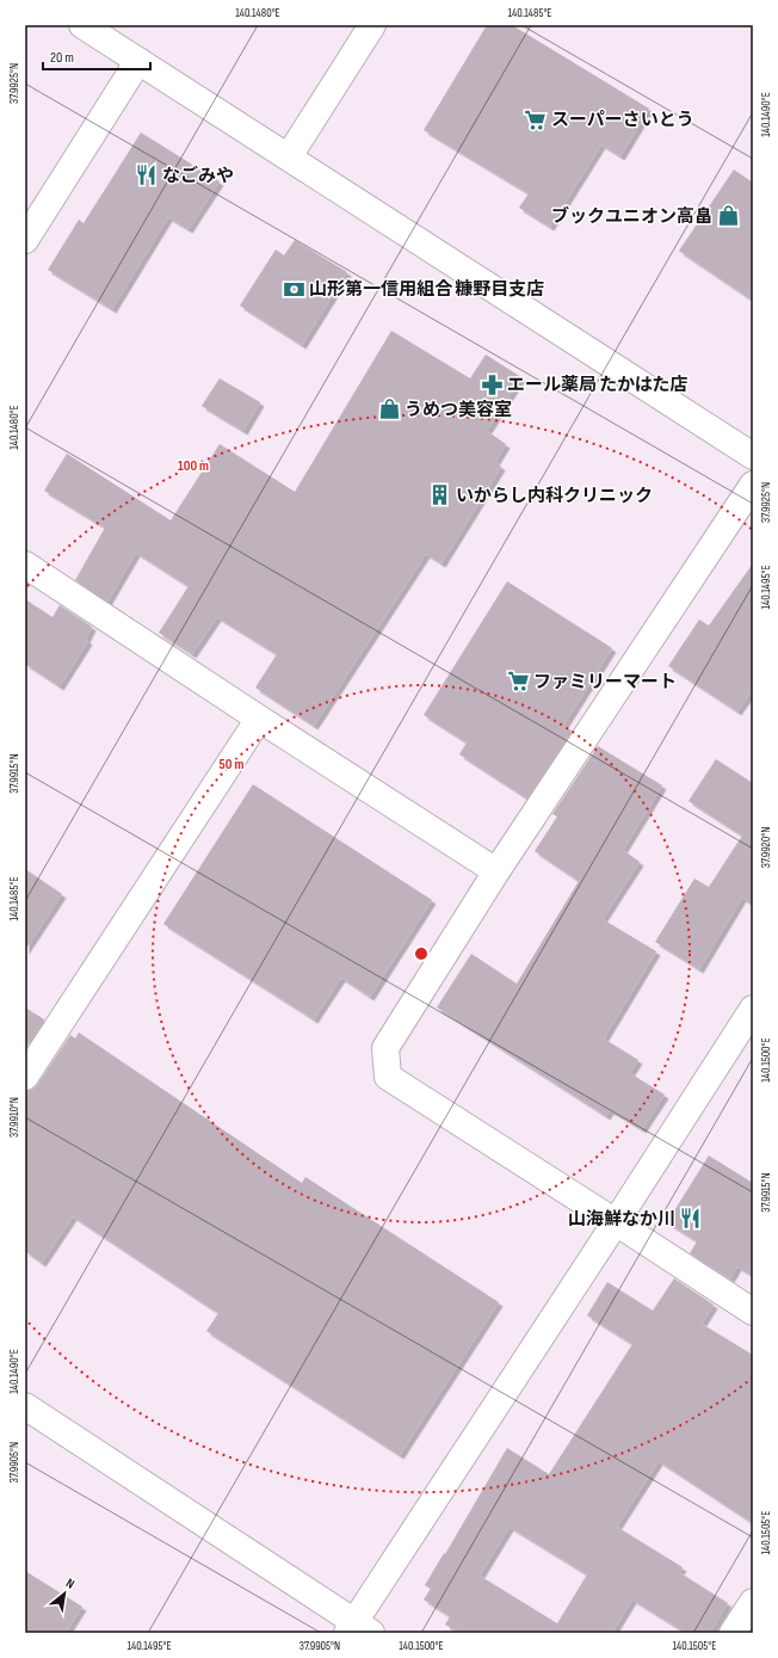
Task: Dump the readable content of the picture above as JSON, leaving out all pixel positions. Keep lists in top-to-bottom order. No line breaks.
{"places":{"supermarket":["スーパーさいとう","ファミリーマート"],"restaurant":["なごみや","山海鮮なか川"],"shop":["ブックユニオン高畠","うめつ美容室"],"bank":["山形第一信用組合 糠野目支店"],"pharmacy":["エール薬局 たかはた店"],"building":["いからし内科クリニック"]},"scale_bar":"20 m","north":"top right","coordinates":["140.1480°E","140.1485°E","37.9925°N","140.1490°E","140.1495°E","37.9915°N","37.9920°N","140.1500°E","37.9910°N","37.9905°N","140.1505°E"],"rings":["100 m","50 m"]}
